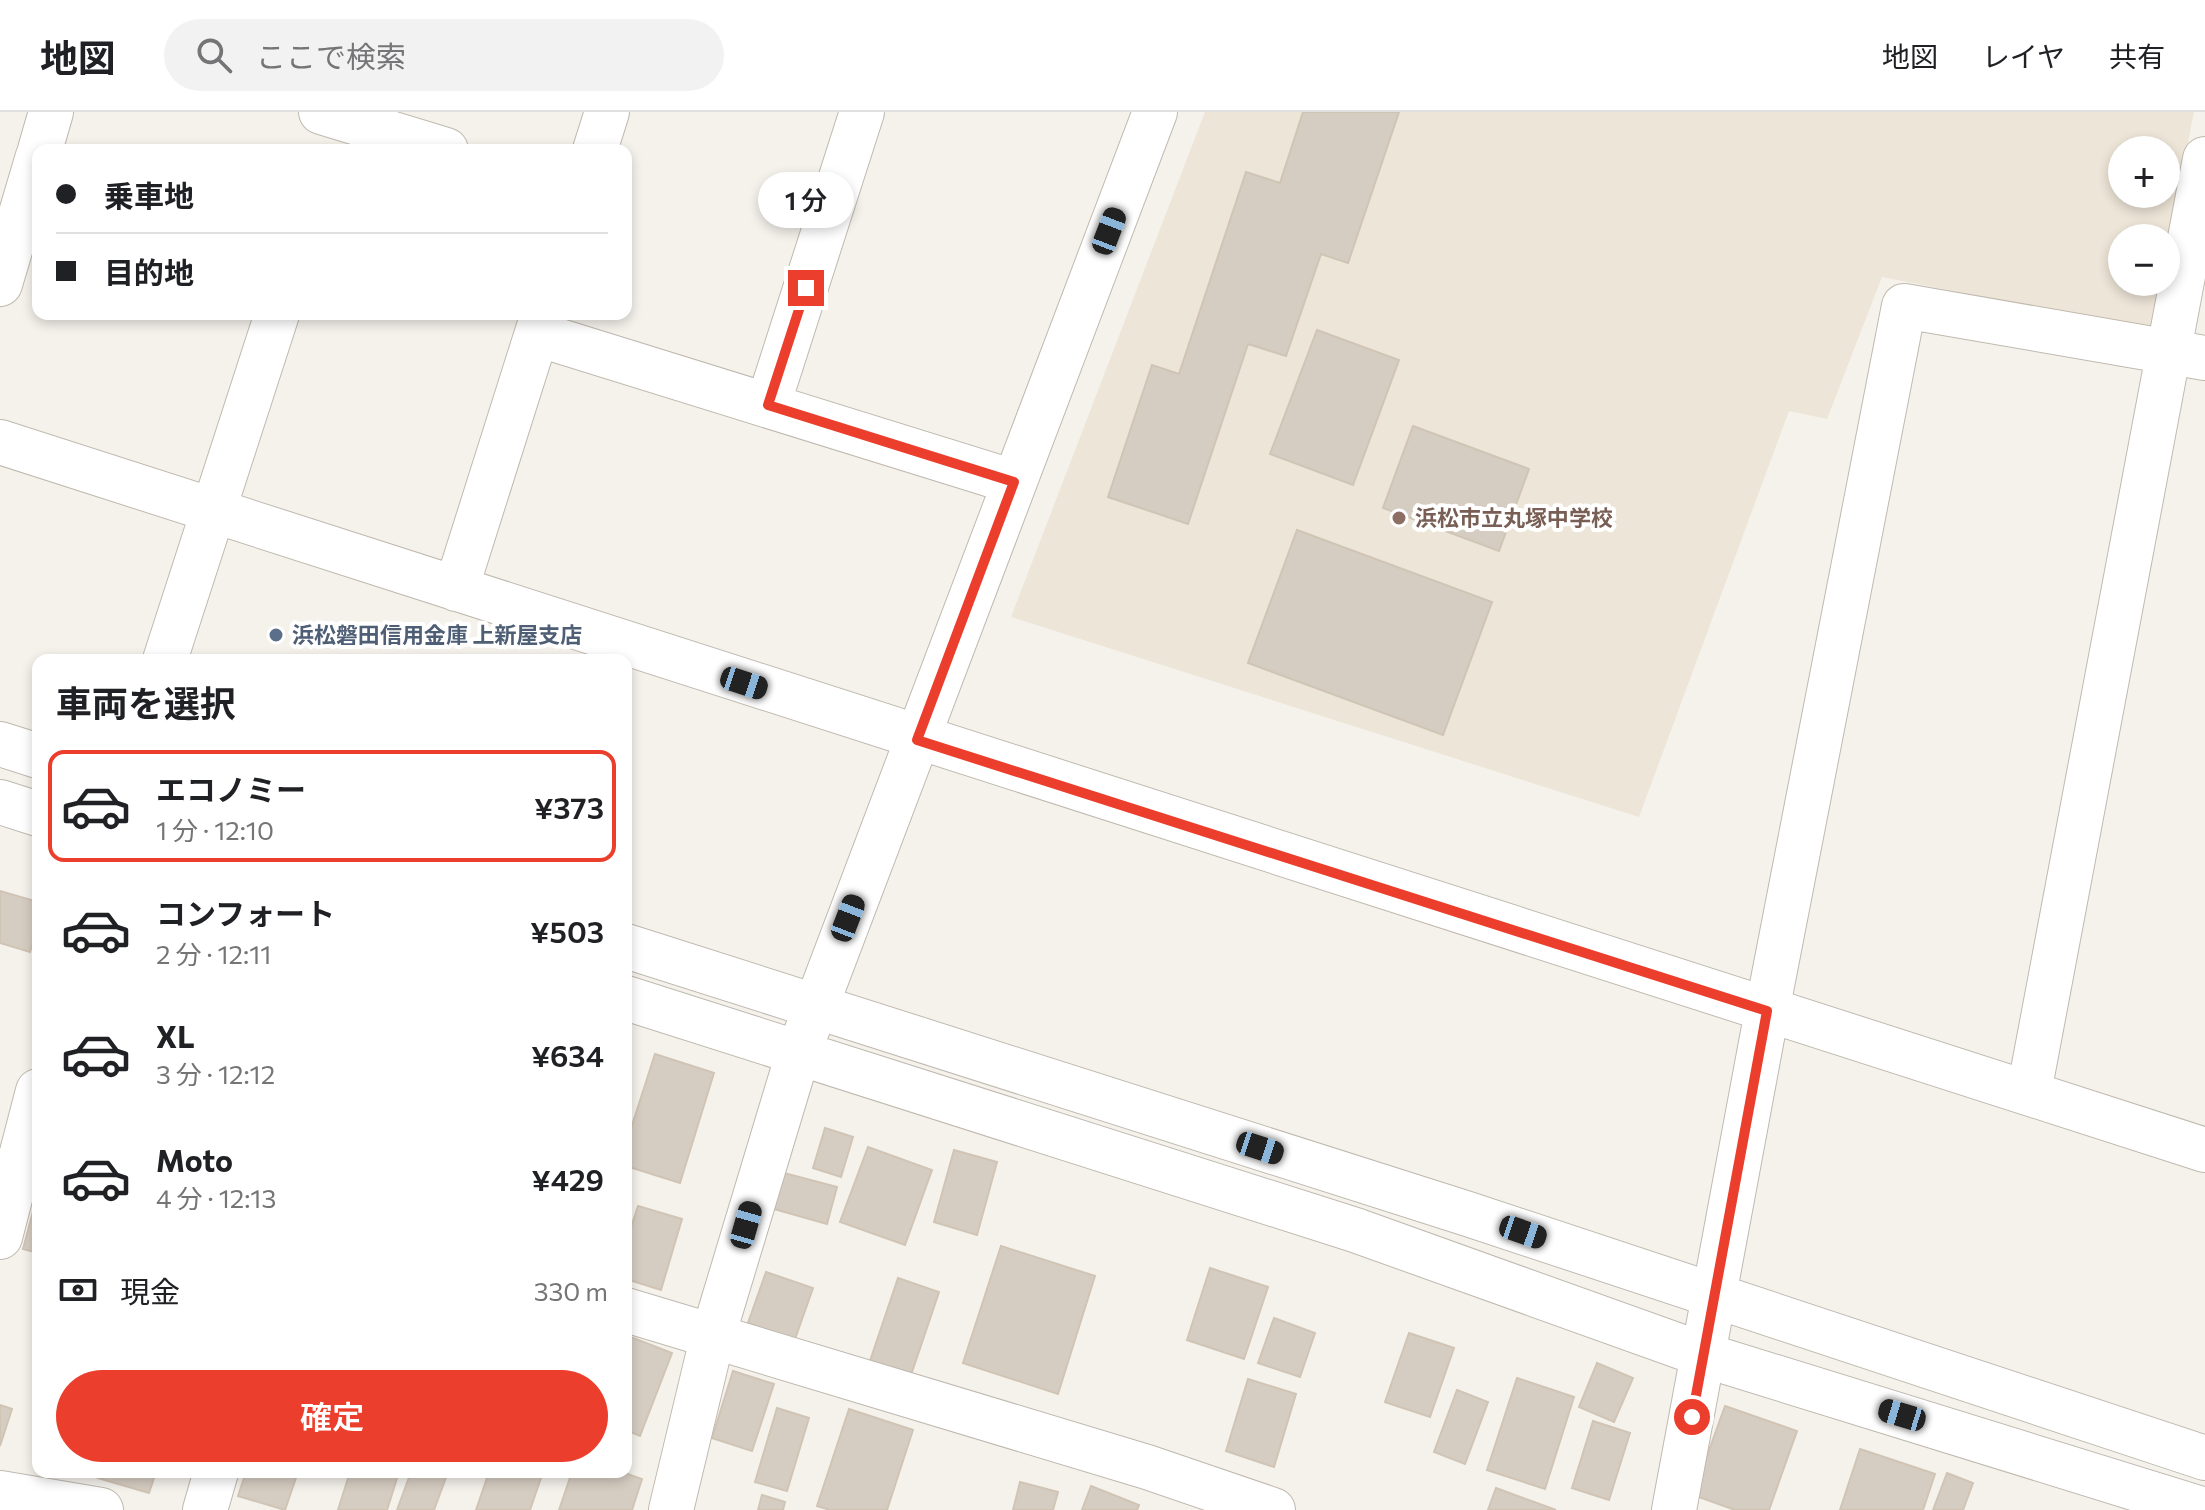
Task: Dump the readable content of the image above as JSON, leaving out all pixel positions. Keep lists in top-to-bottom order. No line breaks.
{"places":["浜松市立丸塚中学校","浜松磐田信用金庫 上新屋支店"],"page":{"header":"地図","search":"ここで検索","nav":["地図","レイヤ","共有"],"map_buttons":["+","−"],"banner":["乗車地","目的地"],"bubble":"1 分","heading":"車両を選択","list":[{"name":"エコノミー","note":"1 分 · 12:10","value":"¥373"},{"name":"コンフォート","note":"2 分 · 12:11","value":"¥503"},{"name":"XL","note":"3 分 · 12:12","value":"¥634"},{"name":"Moto","note":"4 分 · 12:13","value":"¥429"}],"pay":["現金","330 m"],"buttons":"確定"}}
